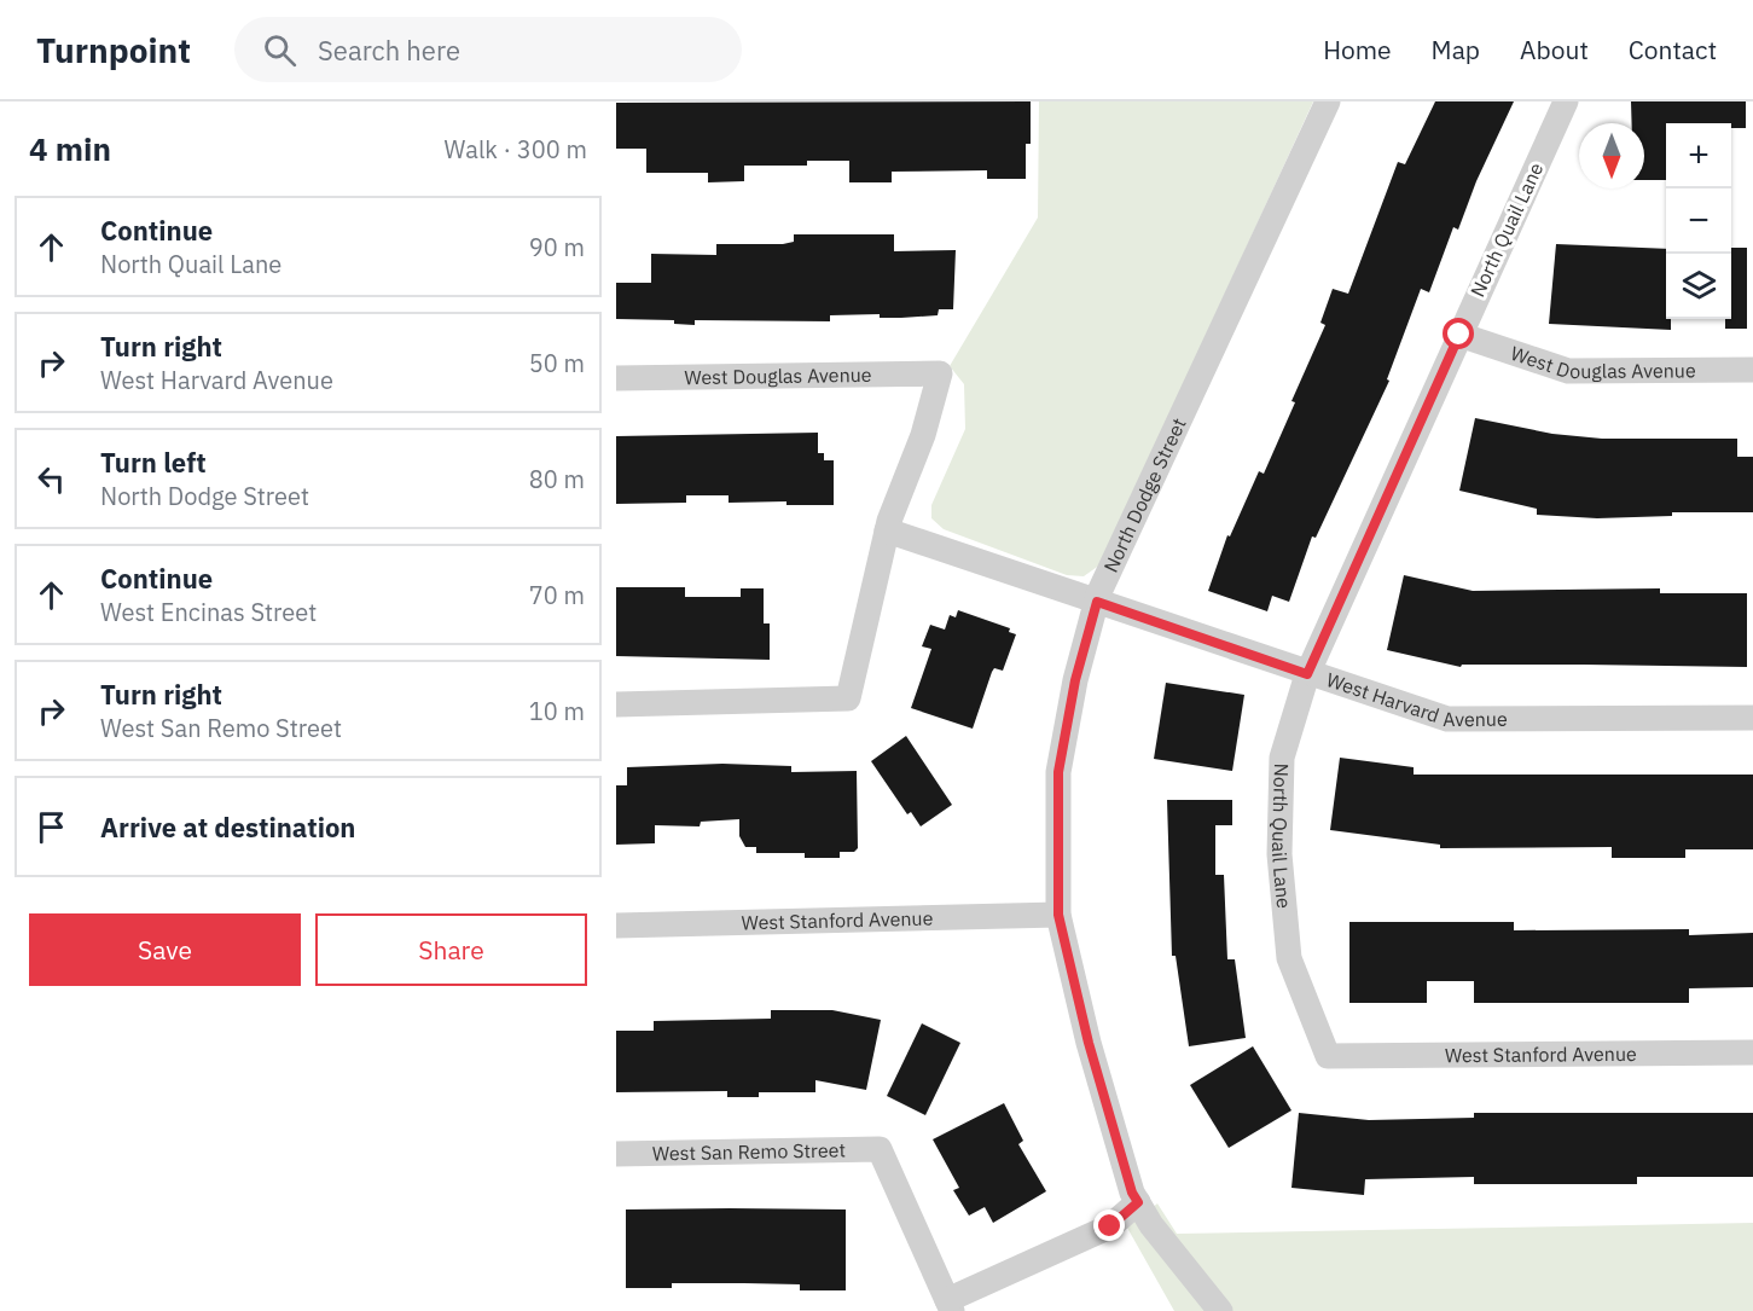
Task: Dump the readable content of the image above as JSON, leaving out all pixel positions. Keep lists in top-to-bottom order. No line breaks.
{"streets":{"street":["North Quail Lane","West Douglas Avenue","North Dodge Street","West Harvard Avenue","West Stanford Avenue","West San Remo Street"]},"crossings":[["North Quail Lane","West Douglas Avenue"],["North Quail Lane","West Harvard Avenue"],["North Quail Lane","West Stanford Avenue"],["West Douglas Avenue","West Harvard Avenue"],["North Dodge Street","West Harvard Avenue"],["North Dodge Street","West Stanford Avenue"]],"north":"bottom","page":{"header":"Turnpoint","search":"Search here","nav":["Home","Map","About","Contact"],"heading":["4 min","Walk · 300 m"],"map_buttons":["+","−"],"list":[["Continue","North Quail Lane","90 m"],["Turn right","West Harvard Avenue","50 m"],["Turn left","North Dodge Street","80 m"],["Continue","West Encinas Street","70 m"],["Turn right","West San Remo Street","10 m"],"Arrive at destination"],"buttons":["Save","Share"]}}
